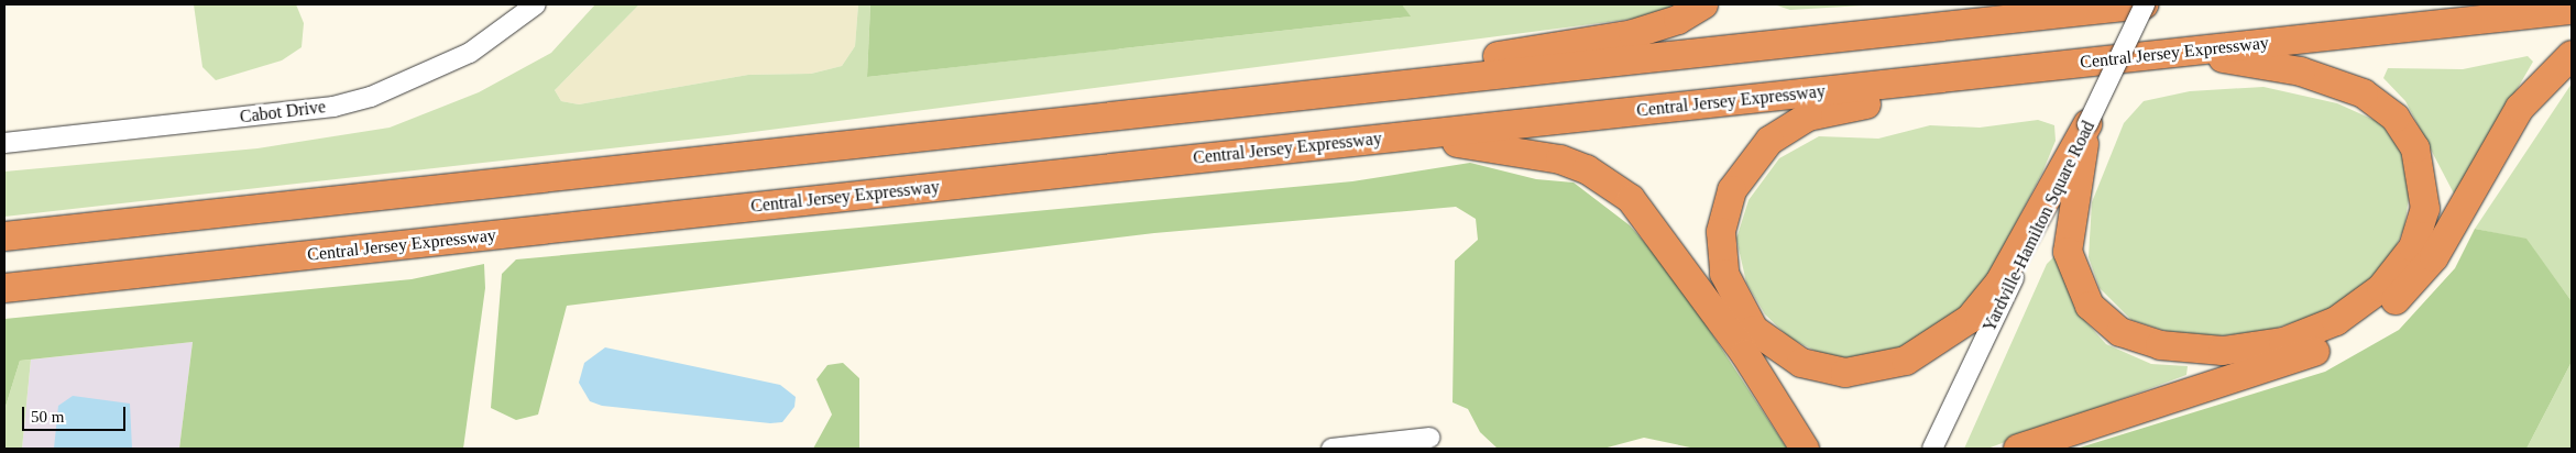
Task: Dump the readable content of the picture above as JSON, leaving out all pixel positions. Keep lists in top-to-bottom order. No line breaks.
{"streets":{"highway":["Central Jersey Expressway"],"street":["Cabot Drive","Yardville-Hamilton Square Road"]},"scale_bar":"50 m"}
